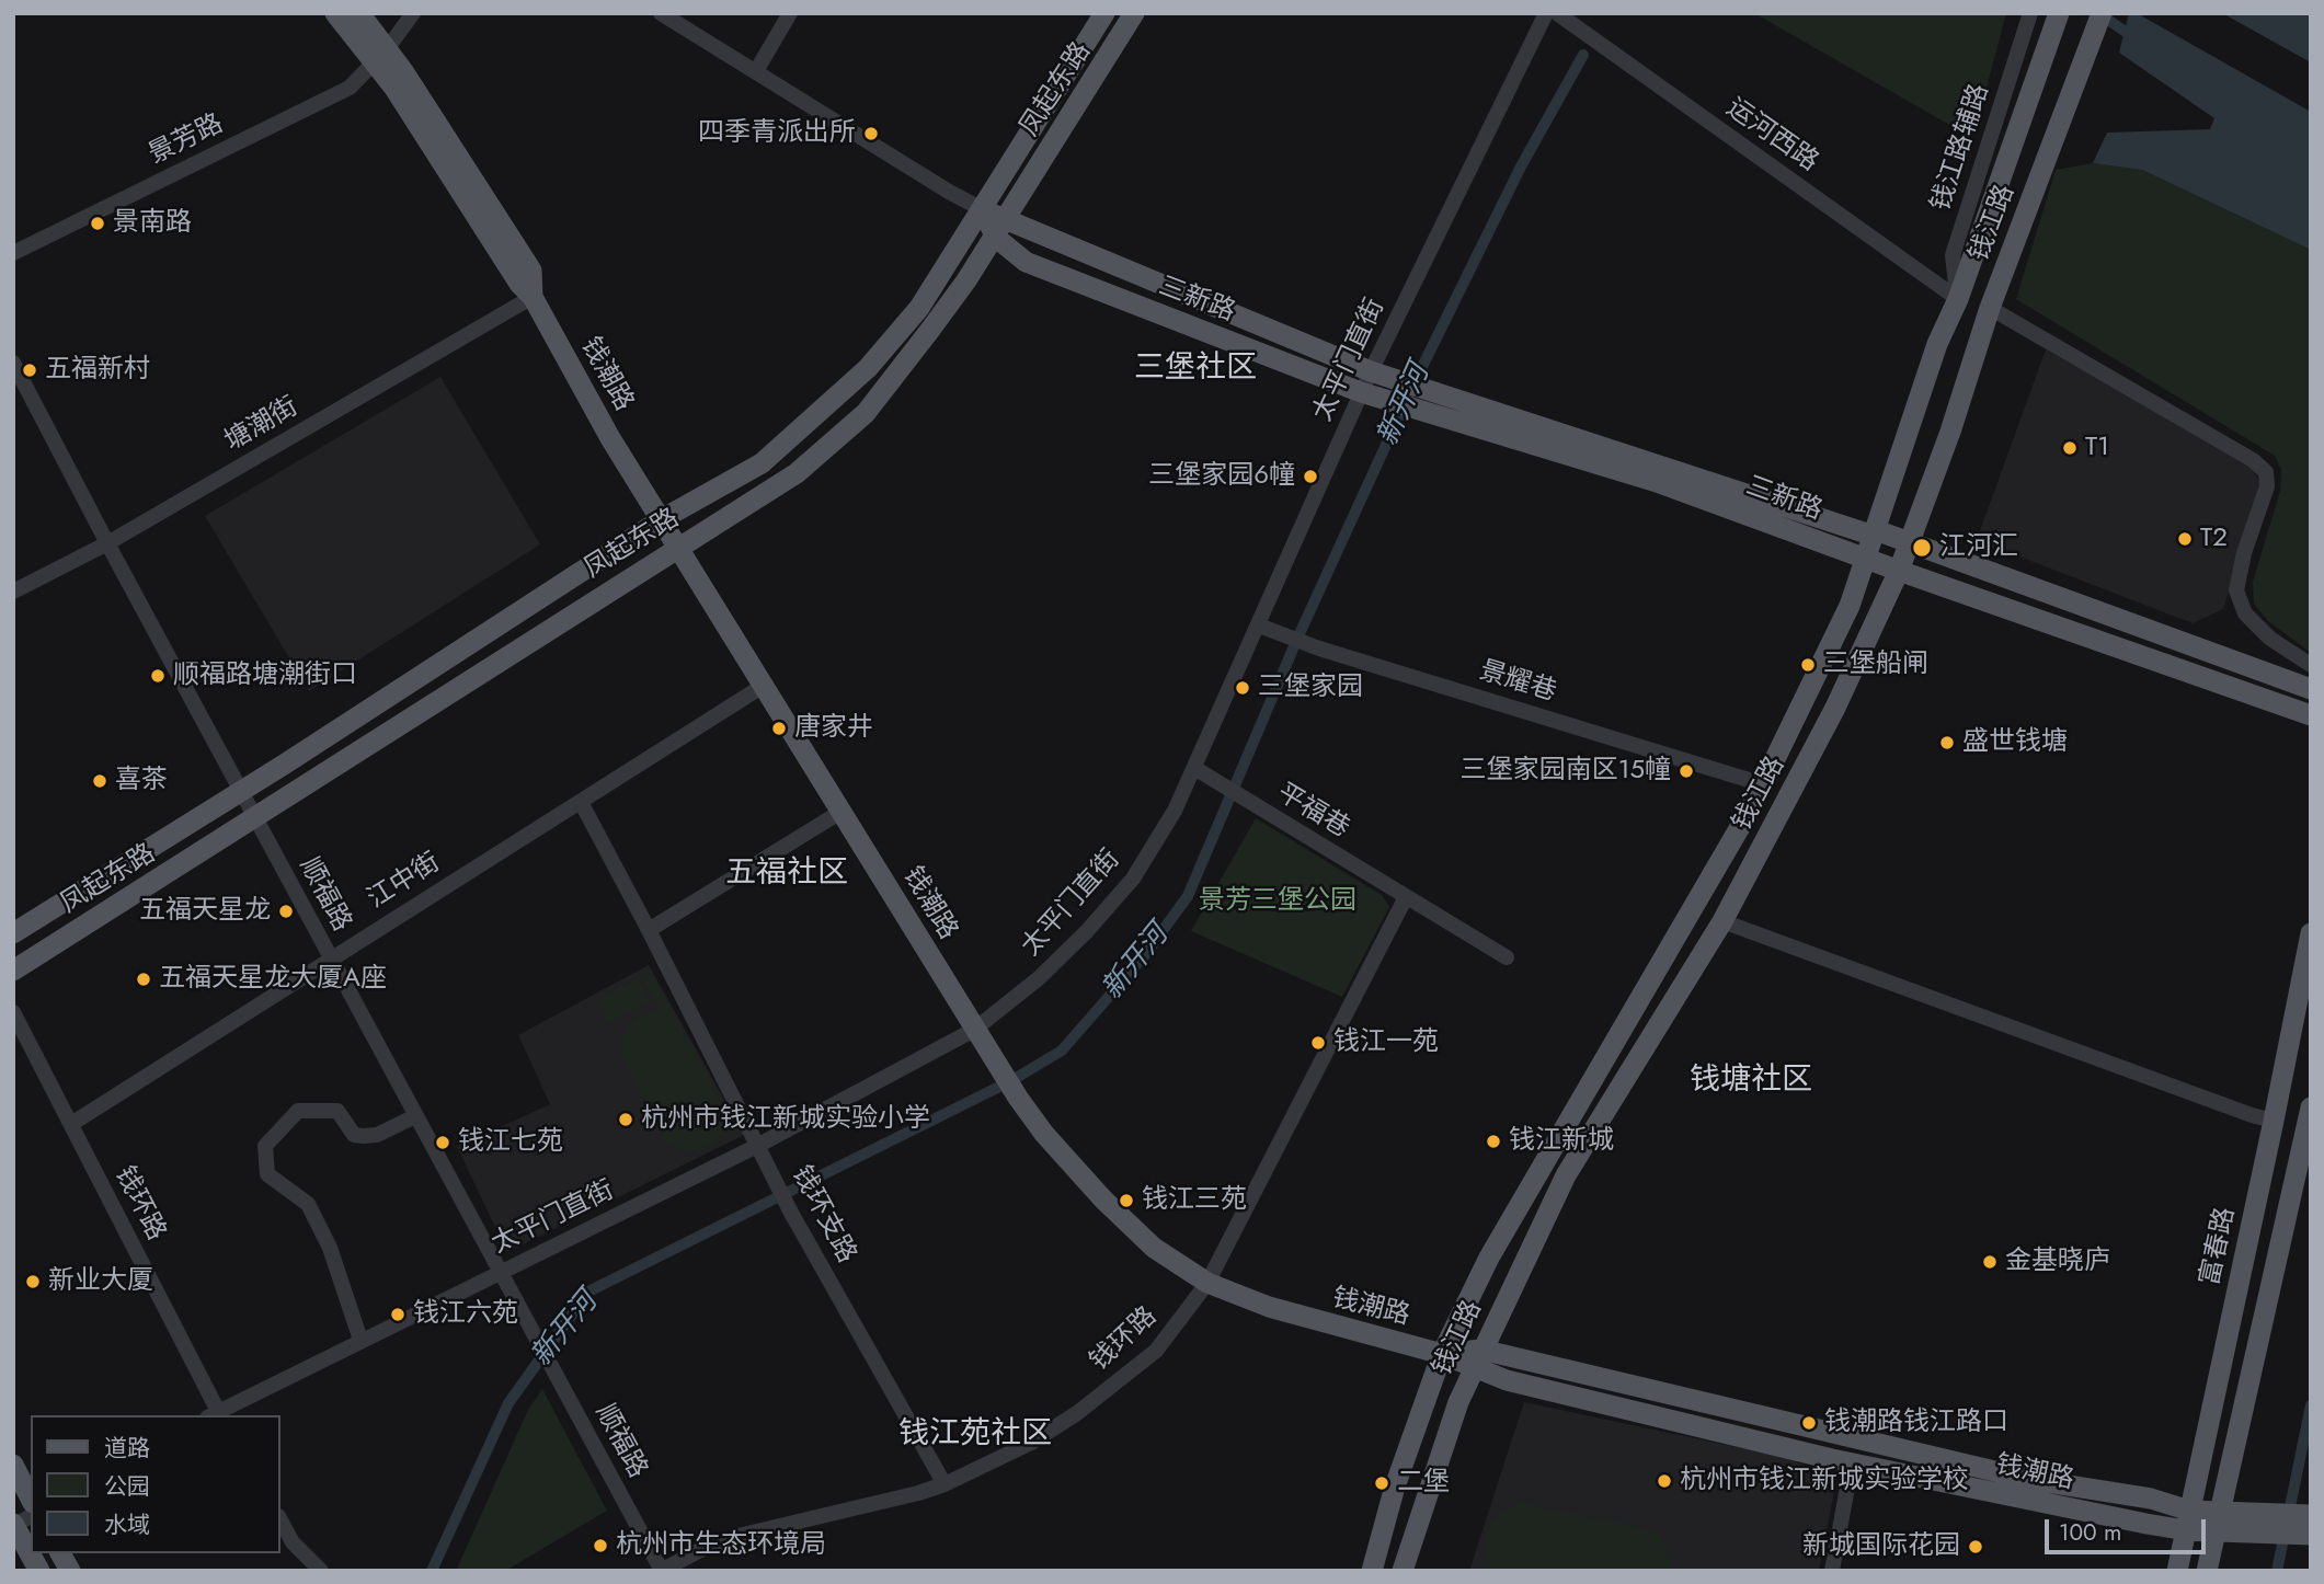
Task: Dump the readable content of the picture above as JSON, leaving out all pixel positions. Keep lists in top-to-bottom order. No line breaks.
{"streets":{"main road":["凤起东路","钱江路","三新路","钱潮路","富春路"],"street":["运河西路","景芳路","钱江路辅路","太平门直街","塘潮街","景耀巷","平福巷","江中街","顺福路","钱环路","钱环支路"]},"crossings":[["凤起东路","三新路"],["凤起东路","钱潮路"],["凤起东路","顺福路"],["运河西路","钱江路辅路"],["运河西路","钱江路"],["景芳路","钱潮路"],["钱江路辅路","钱江路"],["钱江路","三新路"],["钱江路","钱潮路"],["钱江路","景耀巷"],["三新路","太平门直街"],["太平门直街","钱潮路"],["太平门直街","景耀巷"],["太平门直街","平福巷"],["太平门直街","顺福路"],["太平门直街","钱环路"],["太平门直街","钱环支路"],["钱潮路","塘潮街"],["钱潮路","江中街"],["钱潮路","钱环路"],["钱潮路","富春路"],["塘潮街","顺福路"],["平福巷","钱环路"],["江中街","顺福路"],["江中街","钱环路"],["江中街","钱环支路"],["顺福路","钱环路"],["钱环路","钱环支路"]],"districts":["三堡社区","五福社区","钱塘社区","钱江苑社区"],"water":["新开河"],"parks":["景芳三堡公园"],"places":["四季青派出所","景南路","五福新村","T1","三堡家园6幢","T2","江河汇","三堡船闸","顺福路塘潮街口","三堡家园","唐家井","盛世钱塘","三堡家园南区15幢","喜茶","五福天星龙","五福天星龙大厦A座","钱江一苑","杭州市钱江新城实验小学","钱江新城","钱江七苑","钱江三苑","金基晓庐","新业大厦","钱江六苑","钱潮路钱江路口","杭州市钱江新城实验学校","二堡","杭州市生态环境局","新城国际花园"],"legend":["道路","公园","水域"],"scale_bar":"100 m"}
